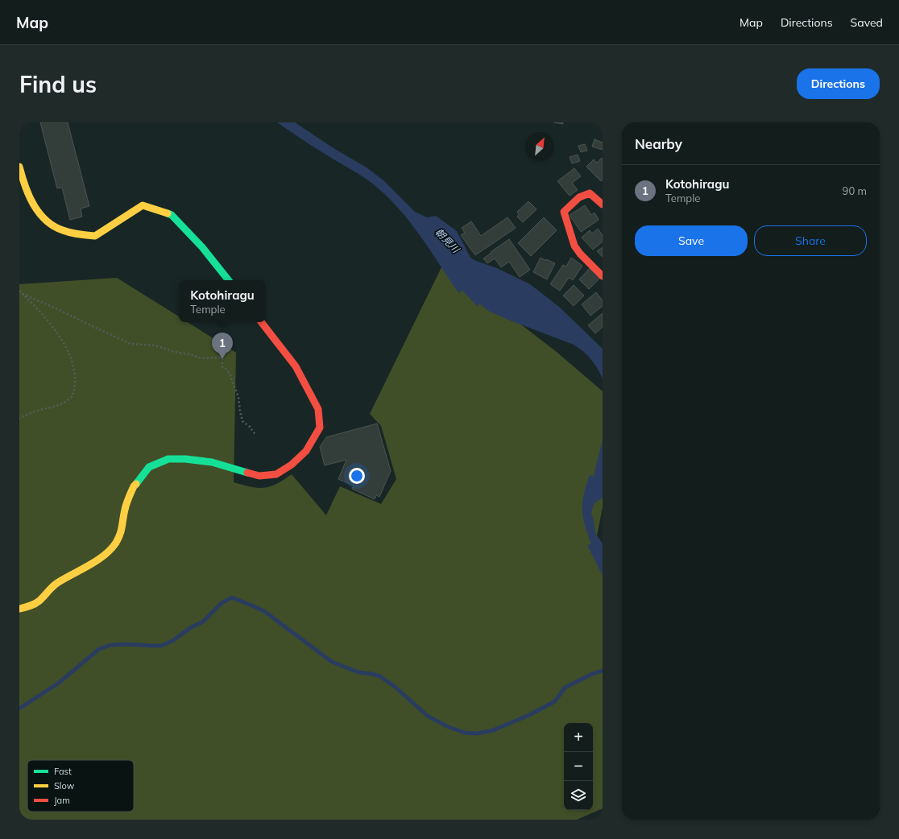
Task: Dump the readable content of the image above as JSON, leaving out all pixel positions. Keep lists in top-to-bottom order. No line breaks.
{"water":["朝見川"],"legend":["Fast","Slow","Jam"],"north":"top right","page":{"header":"Map","nav":["Map","Directions","Saved"],"buttons":["Directions",["Save","Share"]],"title":"Find us","heading":"Nearby","list":[{"mark":"1","name":"Kotohiragu","note":"Temple","value":"90 m"}],"popup":["Kotohiragu","Temple"],"pins":"1","map_buttons":["+","−"]}}
